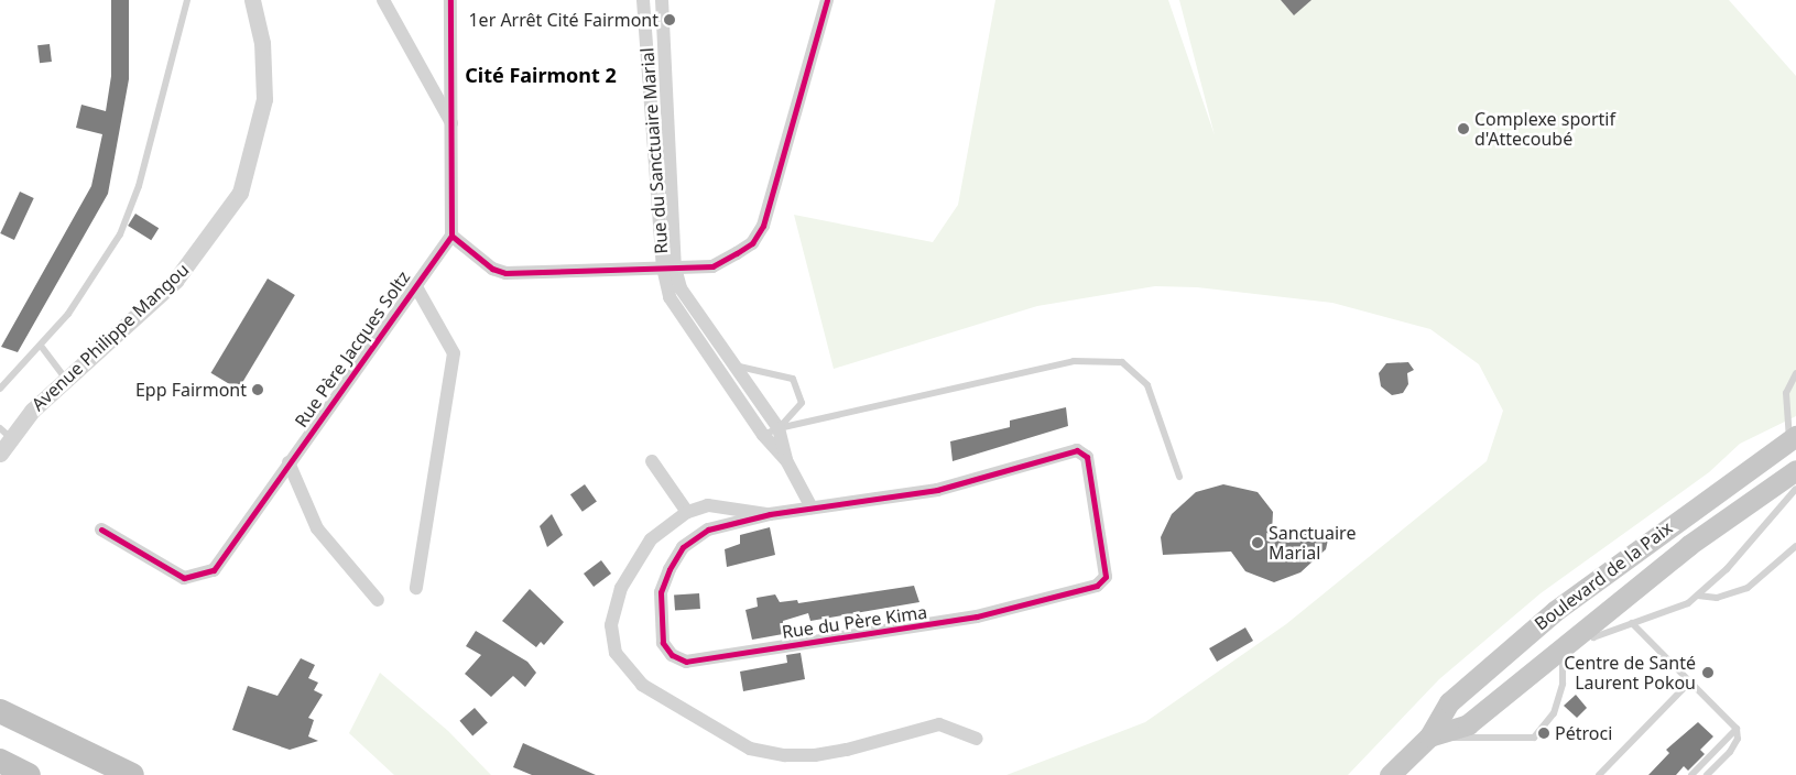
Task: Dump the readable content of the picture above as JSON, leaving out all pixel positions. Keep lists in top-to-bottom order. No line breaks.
{"streets":{"main road":["Boulevard de la Paix"],"street":["Rue du Sanctuaire Marial","Avenue Philippe Mangou","Rue Père Jacques Soltz","Rue du Père Kima"]},"crossings":[["Rue du Sanctuaire Marial","Rue du Père Kima"]],"districts":["Cité Fairmont 2"],"places":["1er Arrêt Cité Fairmont","Complexe sportif d'Attecoubé","Epp Fairmont","Sanctuaire Marial","Centre de Santé Laurent Pokou","Pétroci"]}
